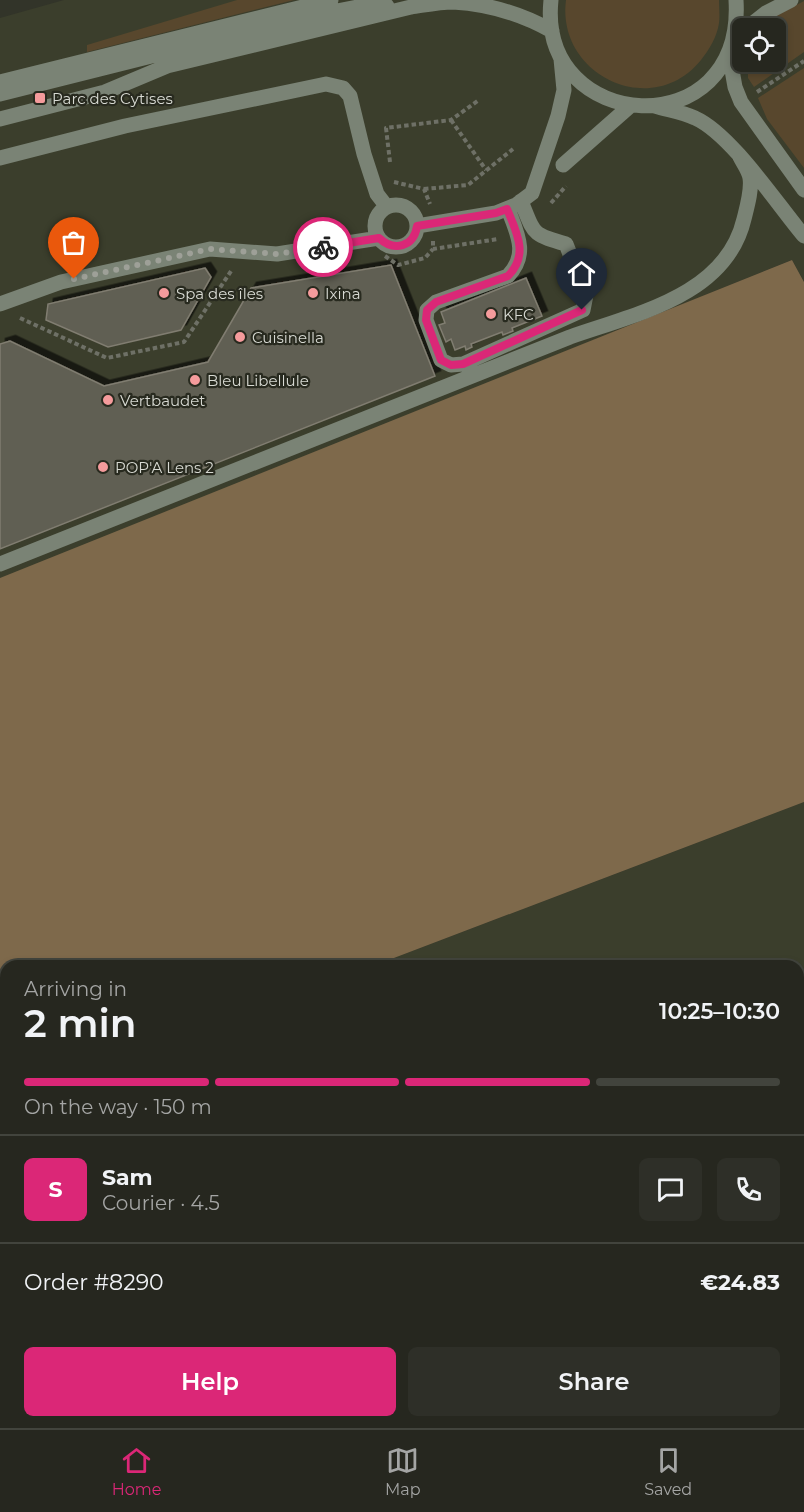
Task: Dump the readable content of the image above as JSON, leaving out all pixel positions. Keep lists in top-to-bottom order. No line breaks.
{"places":{"transit":["Parc des Cytises"],"other":["Spa des îles","Ixina","KFC","Cuisinella","Bleu Libellule","Vertbaudet","POP'A Lens 2"]},"page":{"heading":["2 min","Arriving in","10:25–10:30"],"panel":["Sam","Courier · 4.5","Order #8290","€24.83"],"bar":"On the way · 150 m","round":"S","buttons":["Help","Share"],"tabs":["Home","Map","Saved"]}}
